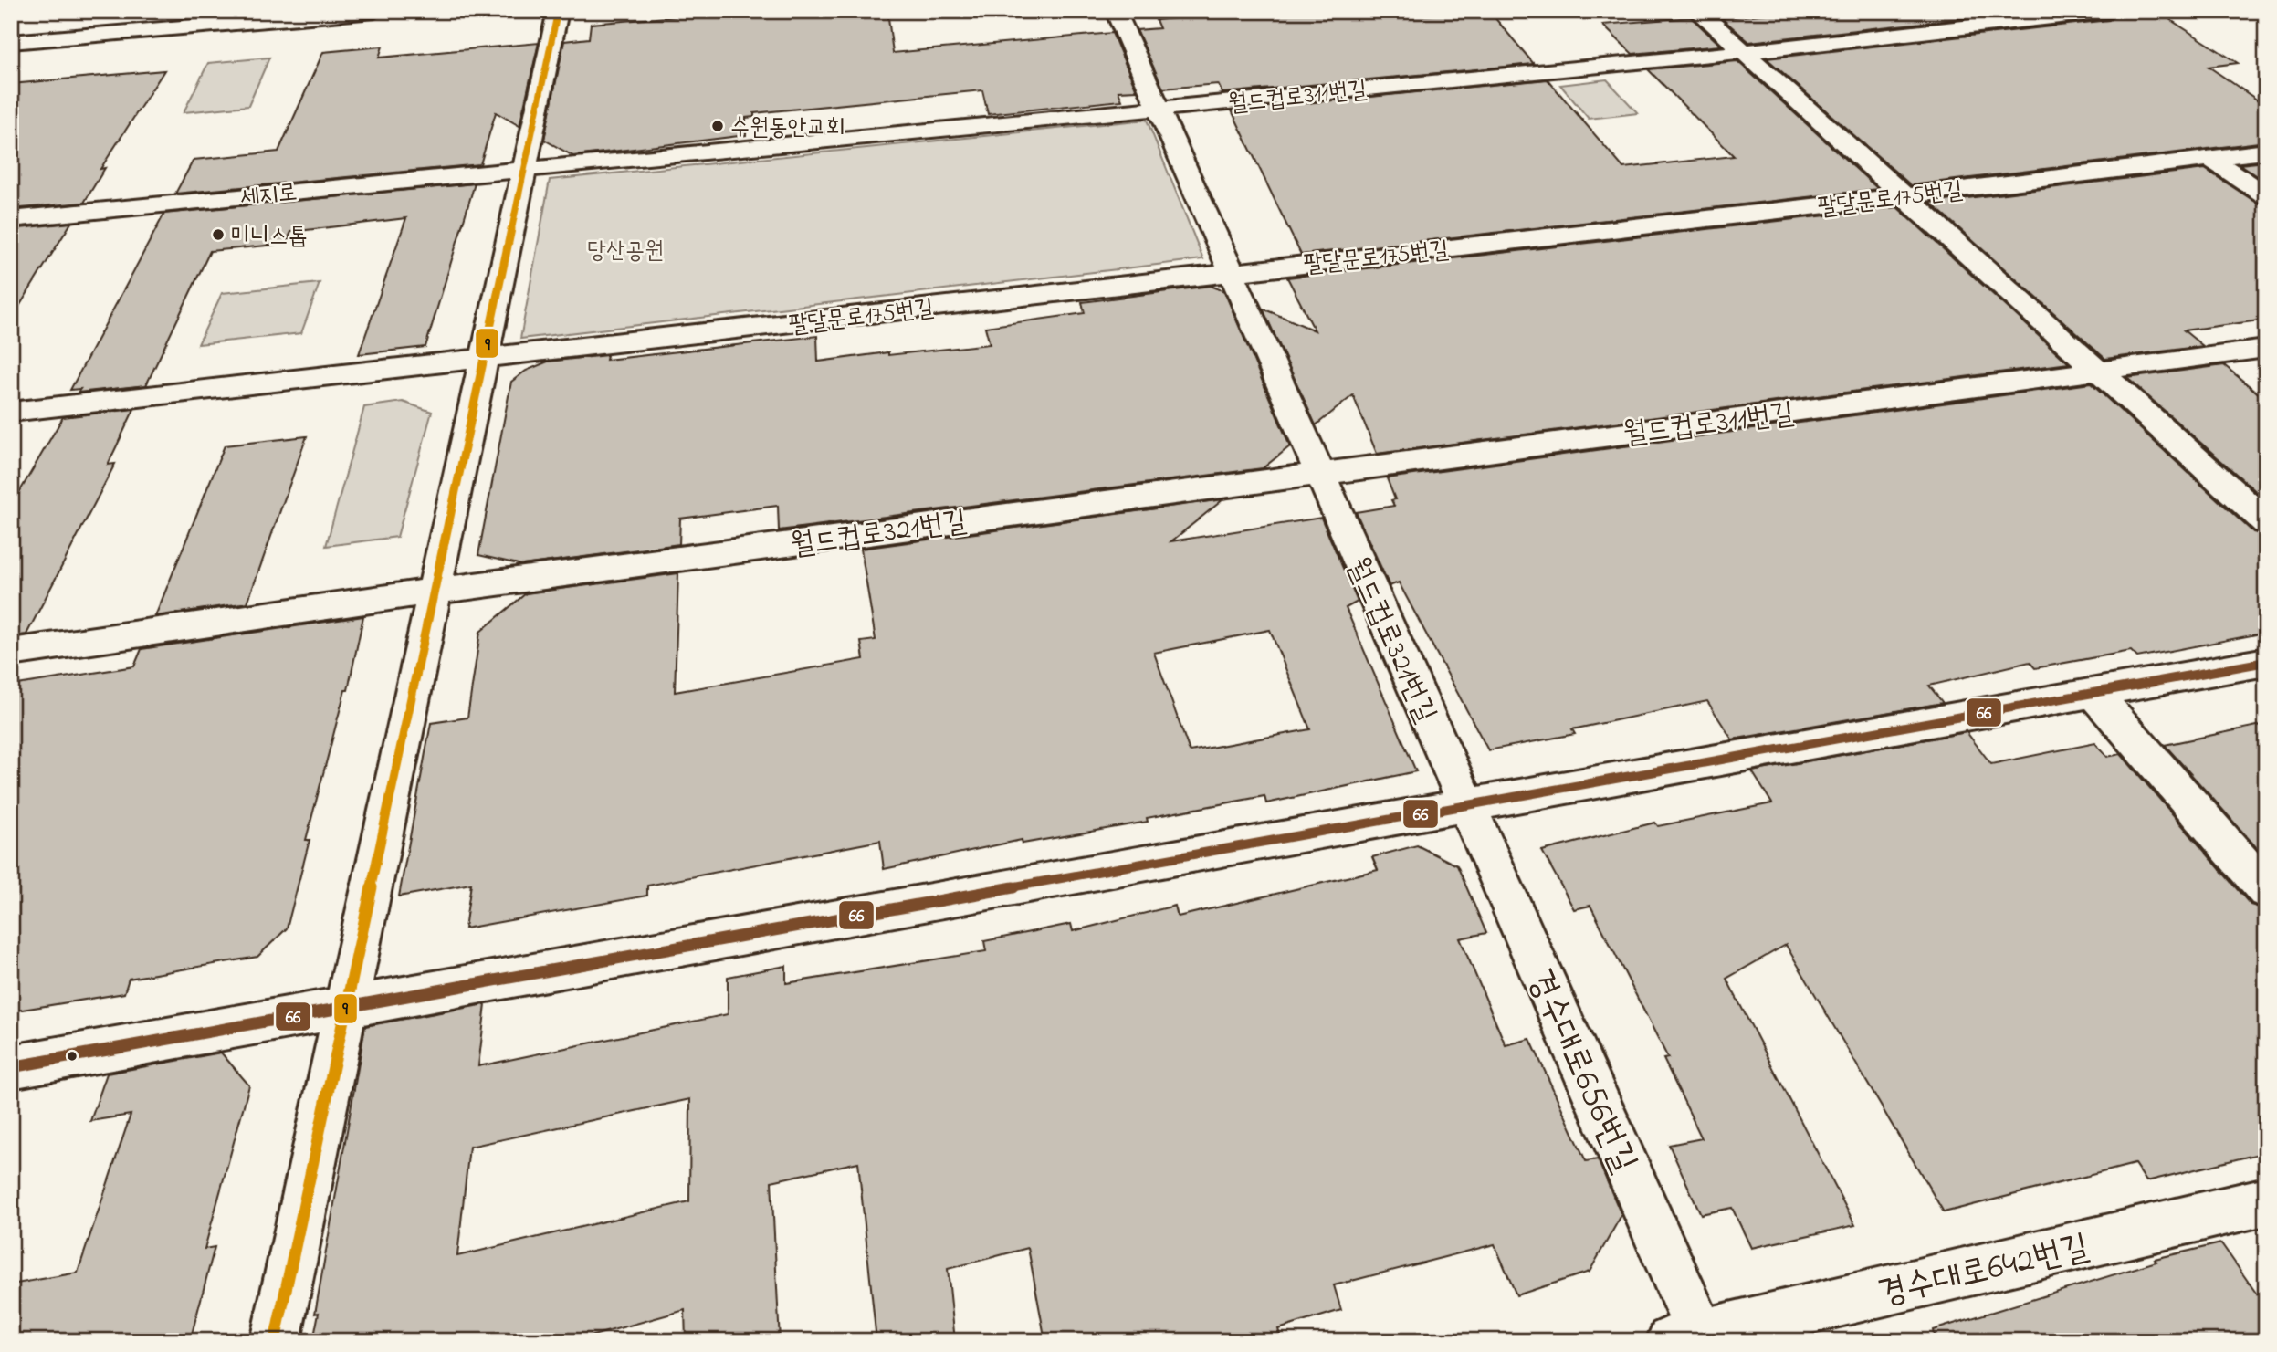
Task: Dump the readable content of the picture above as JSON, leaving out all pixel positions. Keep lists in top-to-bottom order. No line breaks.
{"streets":{"street":["월드컵로311번길","세지로","팔달문로175번길","월드컵로321번길","경수대로656번길","경수대로642번길"]},"crossings":[["월드컵로311번길","월드컵로321번길"],["팔달문로175번길","월드컵로321번길"],["월드컵로321번길","경수대로656번길"],["경수대로656번길","경수대로642번길"]],"parks":["당산공원"],"places":["수원동안교회","미니스톱"],"lines":["transit line 9","transit line 66"]}
